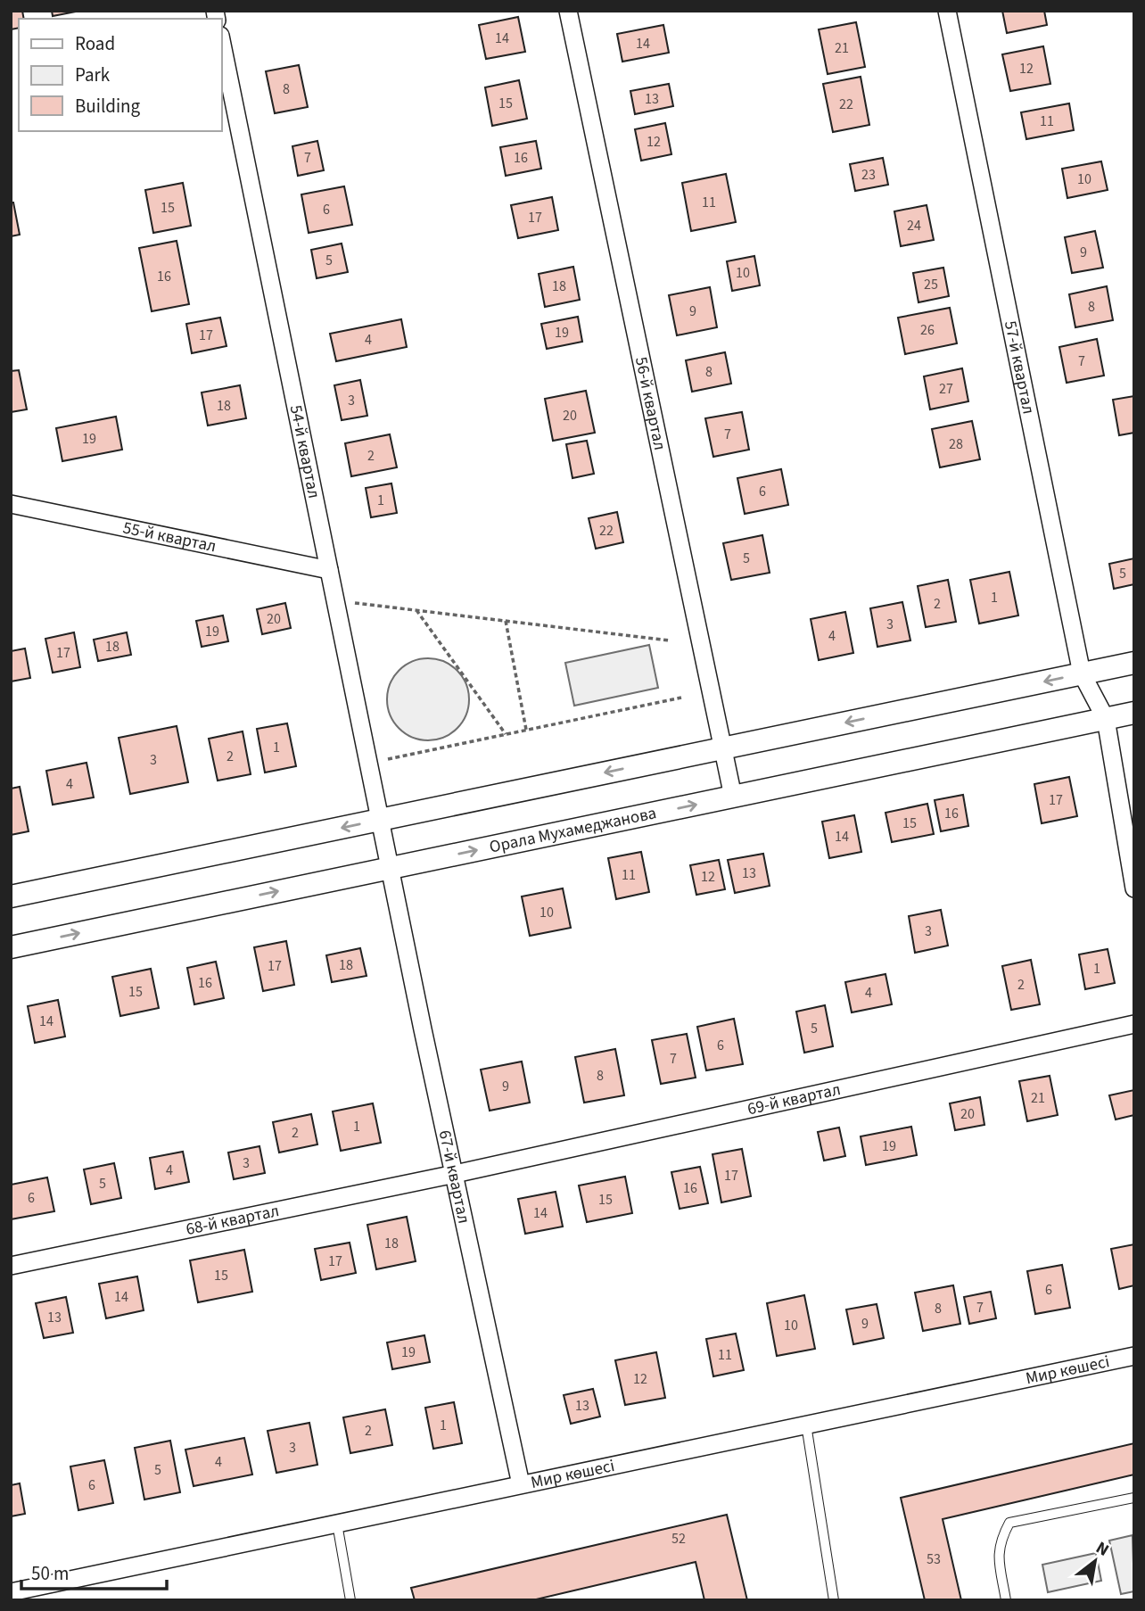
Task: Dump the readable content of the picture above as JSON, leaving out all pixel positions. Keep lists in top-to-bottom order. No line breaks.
{"streets":{"street":["57-й квартал","56-й квартал","54-й квартал","55-й квартал","Орала Мухамеджанова","69-й квартал","67-й квартал","68-й квартал","Мир көшесі"]},"crossings":[["57-й квартал","Орала Мухамеджанова"],["56-й квартал","Орала Мухамеджанова"],["54-й квартал","55-й квартал"],["54-й квартал","Орала Мухамеджанова"],["54-й квартал","67-й квартал"],["Орала Мухамеджанова","67-й квартал"],["69-й квартал","67-й квартал"],["69-й квартал","68-й квартал"],["67-й квартал","68-й квартал"],["67-й квартал","Мир көшесі"]],"house_numbers":["14","14","21","12","8","13","15","22","11","12","7","16","23","10","11","15","6","17","24","9","5","10","16","25","18","8","9","26","19","17","4","7","8","27","3","18","20","7","19","28","2","6","1","22","5","5","1","2","20","3","19","4","18","17","1","2","3","4","17","16","15","14","13","11","12","10","3","18","17","1","16","2","15","4","14","5","6","7","8","9","21","20","1","2","19","3","4","17","5","16","6","15","14","18","17","15","6","14","7","8","13","9","10","19","11","12","13","1","2","3","4","5","6","52","53"],"legend":["Road","Park","Building"],"scale_bar":"50 m","north":"top right"}
